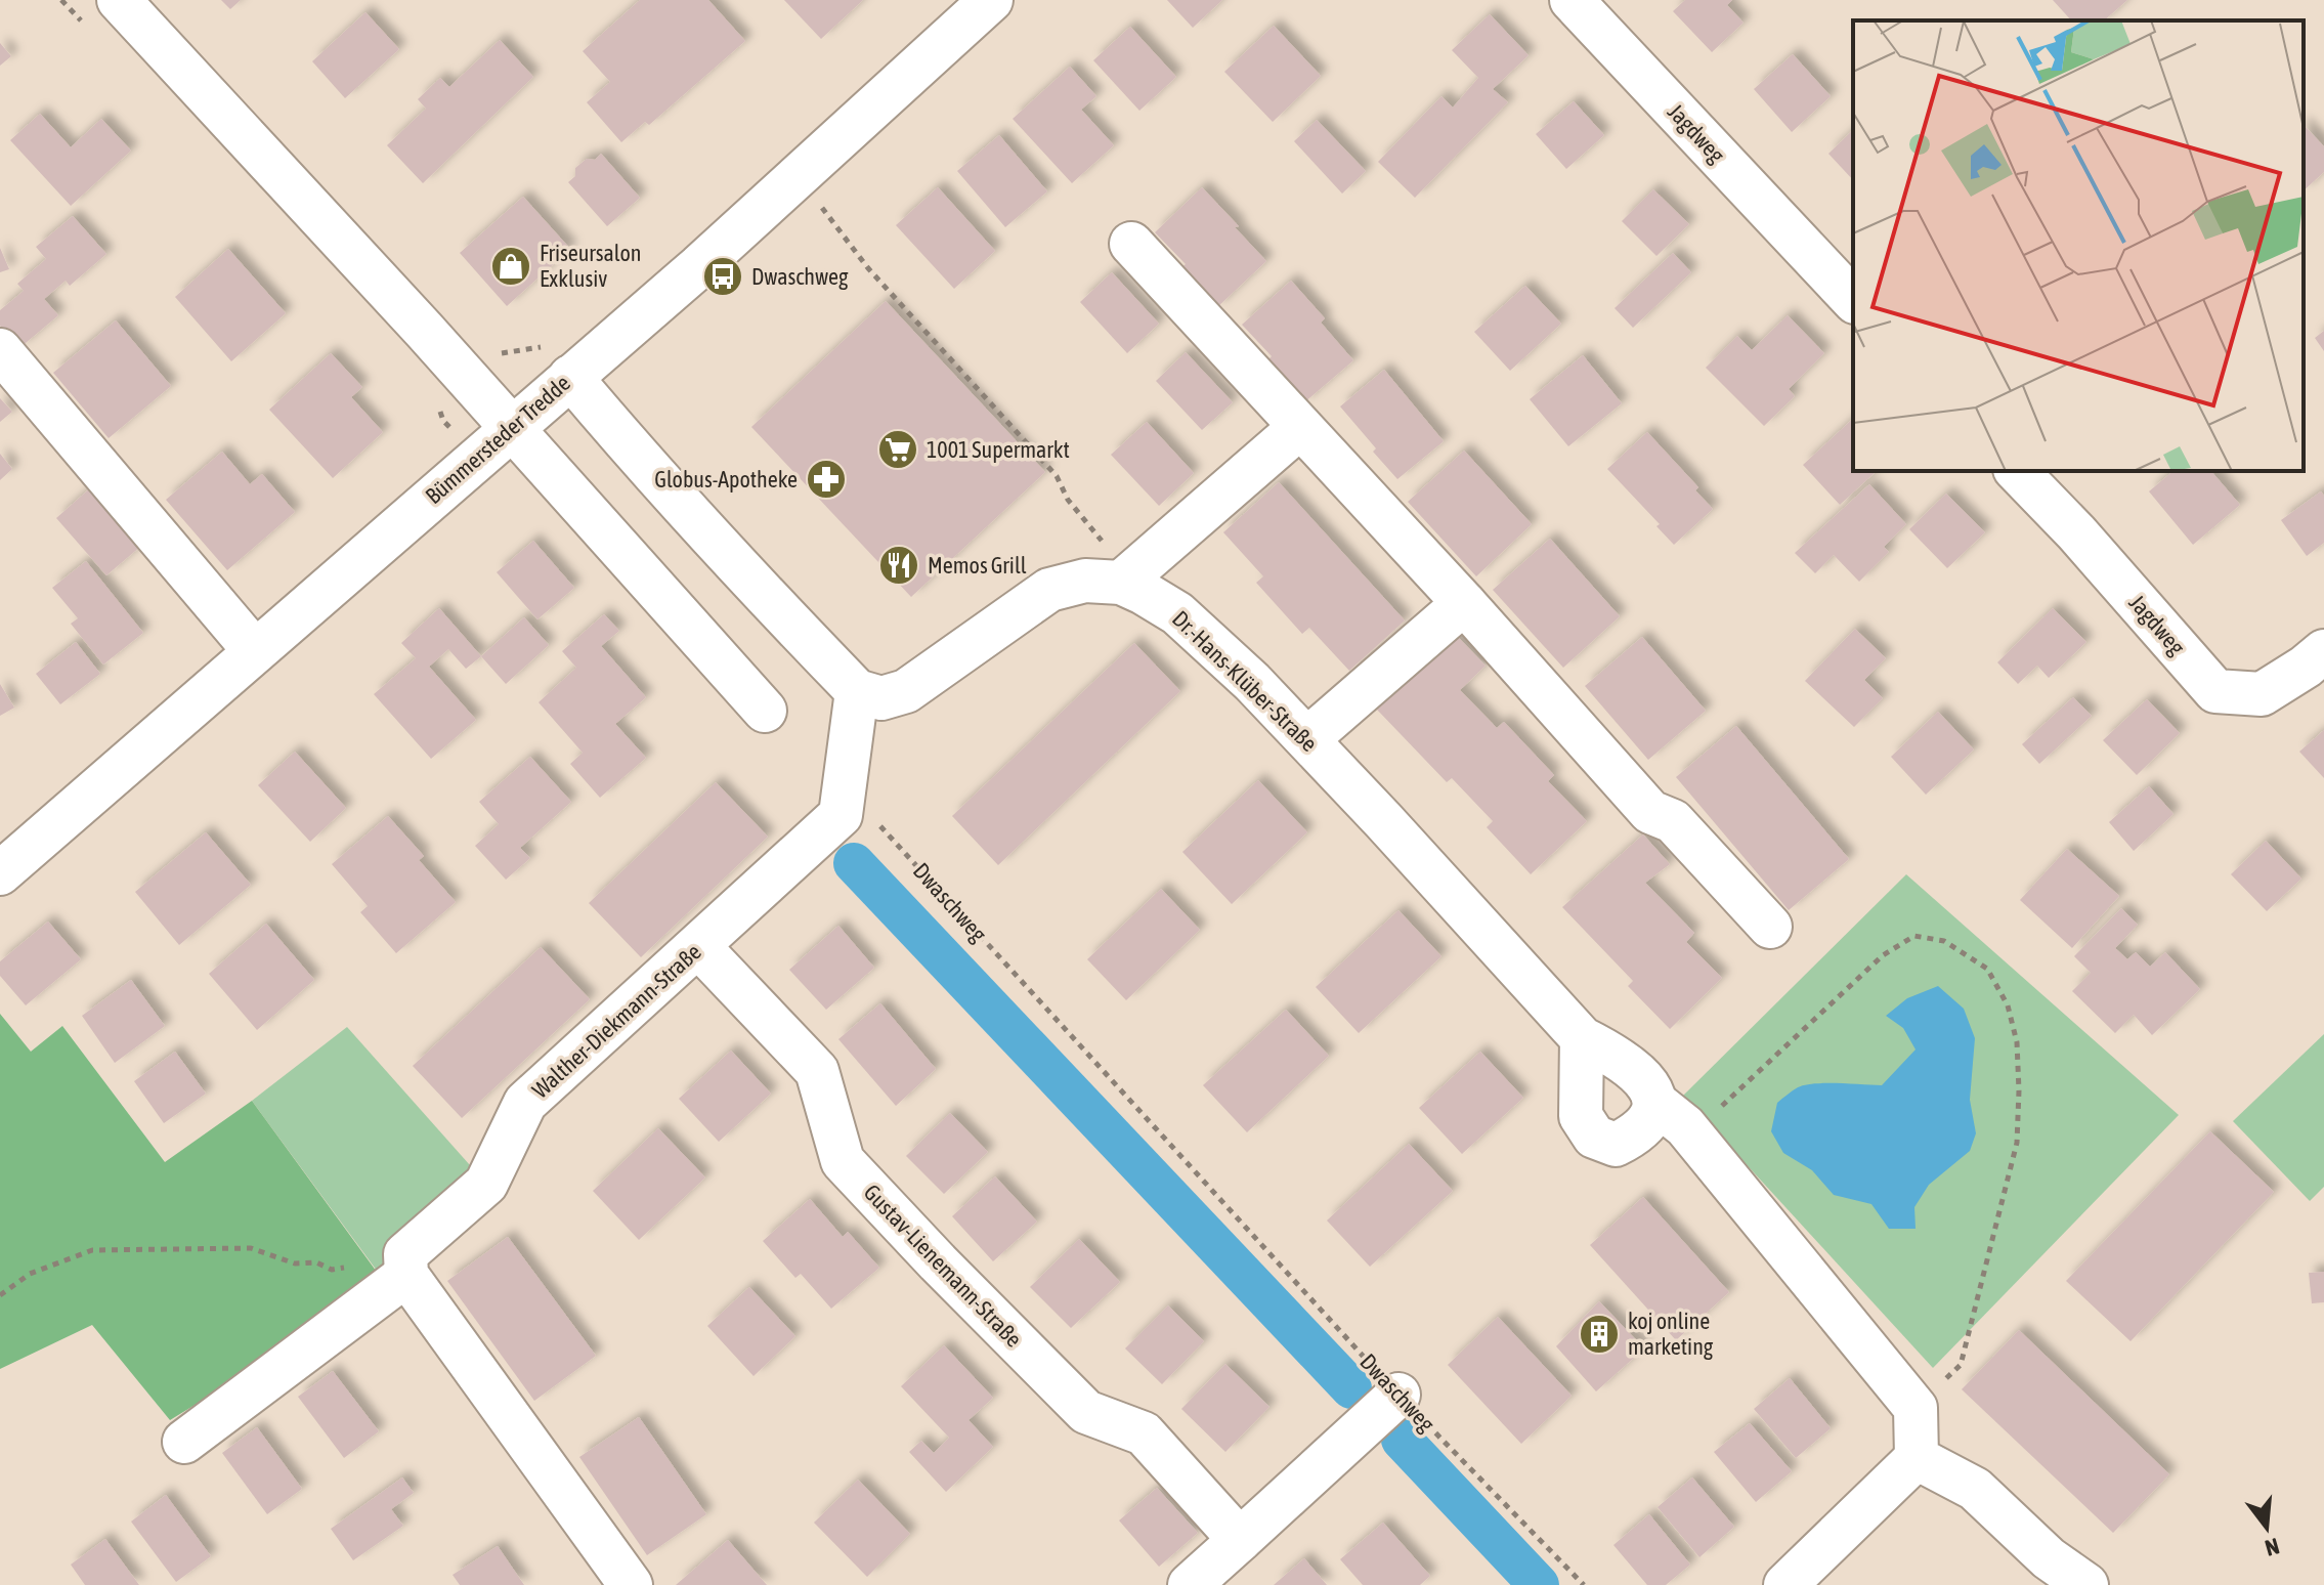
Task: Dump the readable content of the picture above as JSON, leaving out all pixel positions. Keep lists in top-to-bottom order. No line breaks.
{"streets":{"street":["Jagdweg","Bümmersteder Tredde","Dr.-Hans-Klüber-Straße","Walther-Diekmann-Straße","Gustav-Lienemann-Straße"],"path":["Dwaschweg"]},"crossings":[["Dr.-Hans-Klüber-Straße","Walther-Diekmann-Straße"],["Dwaschweg","Walther-Diekmann-Straße"],["Walther-Diekmann-Straße","Gustav-Lienemann-Straße"]],"places":{"shop":["Friseursalon Exklusiv"],"bus stop":["Dwaschweg"],"supermarket":["1001 Supermarkt"],"pharmacy":["Globus-Apotheke"],"restaurant":["Memos Grill"],"building":["koj online marketing"]},"north":"bottom"}
